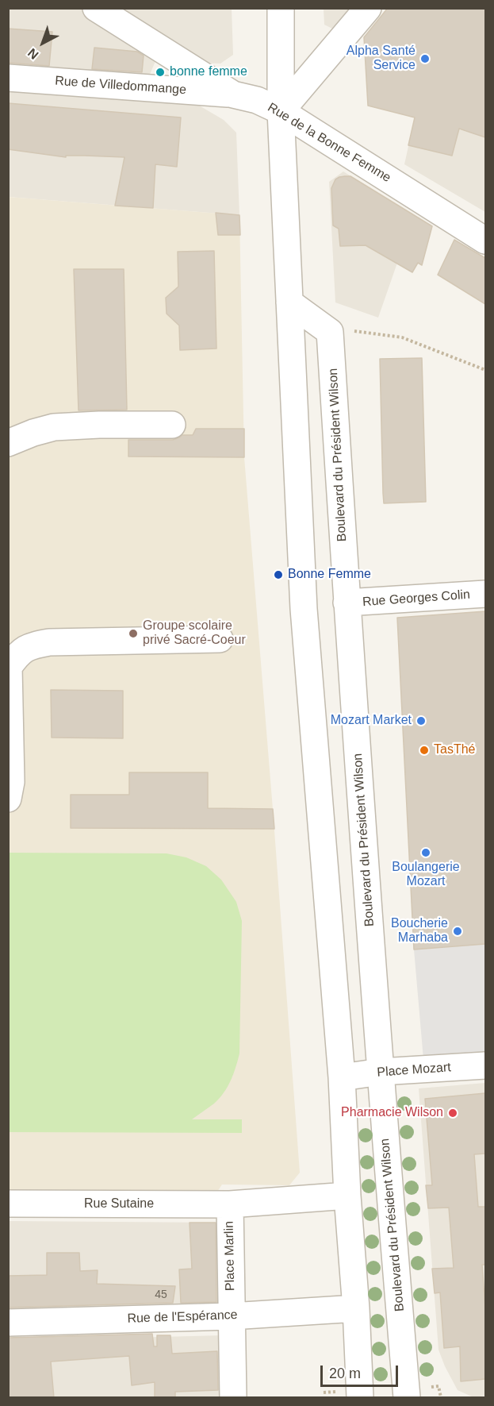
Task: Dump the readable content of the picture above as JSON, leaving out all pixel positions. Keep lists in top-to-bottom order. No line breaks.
{"streets":{"street":["Rue de Villedommange","Rue de la Bonne Femme","Boulevard du Président Wilson","Rue Georges Colin","Place Mozart","Rue Sutaine","Place Marlin","Rue de l'Espérance"]},"crossings":[["Rue de Villedommange","Rue de la Bonne Femme"],["Boulevard du Président Wilson","Rue Georges Colin"],["Boulevard du Président Wilson","Place Mozart"],["Rue Sutaine","Place Marlin"],["Place Marlin","Rue de l'Espérance"]],"places":["Alpha Santé Service","bonne femme","Bonne Femme","Groupe scolaire privé Sacré-Coeur","Mozart Market","TasThé","Boulangerie Mozart","Boucherie Marhaba","Pharmacie Wilson"],"house_numbers":["45"],"scale_bar":"20 m","north":"bottom left"}
